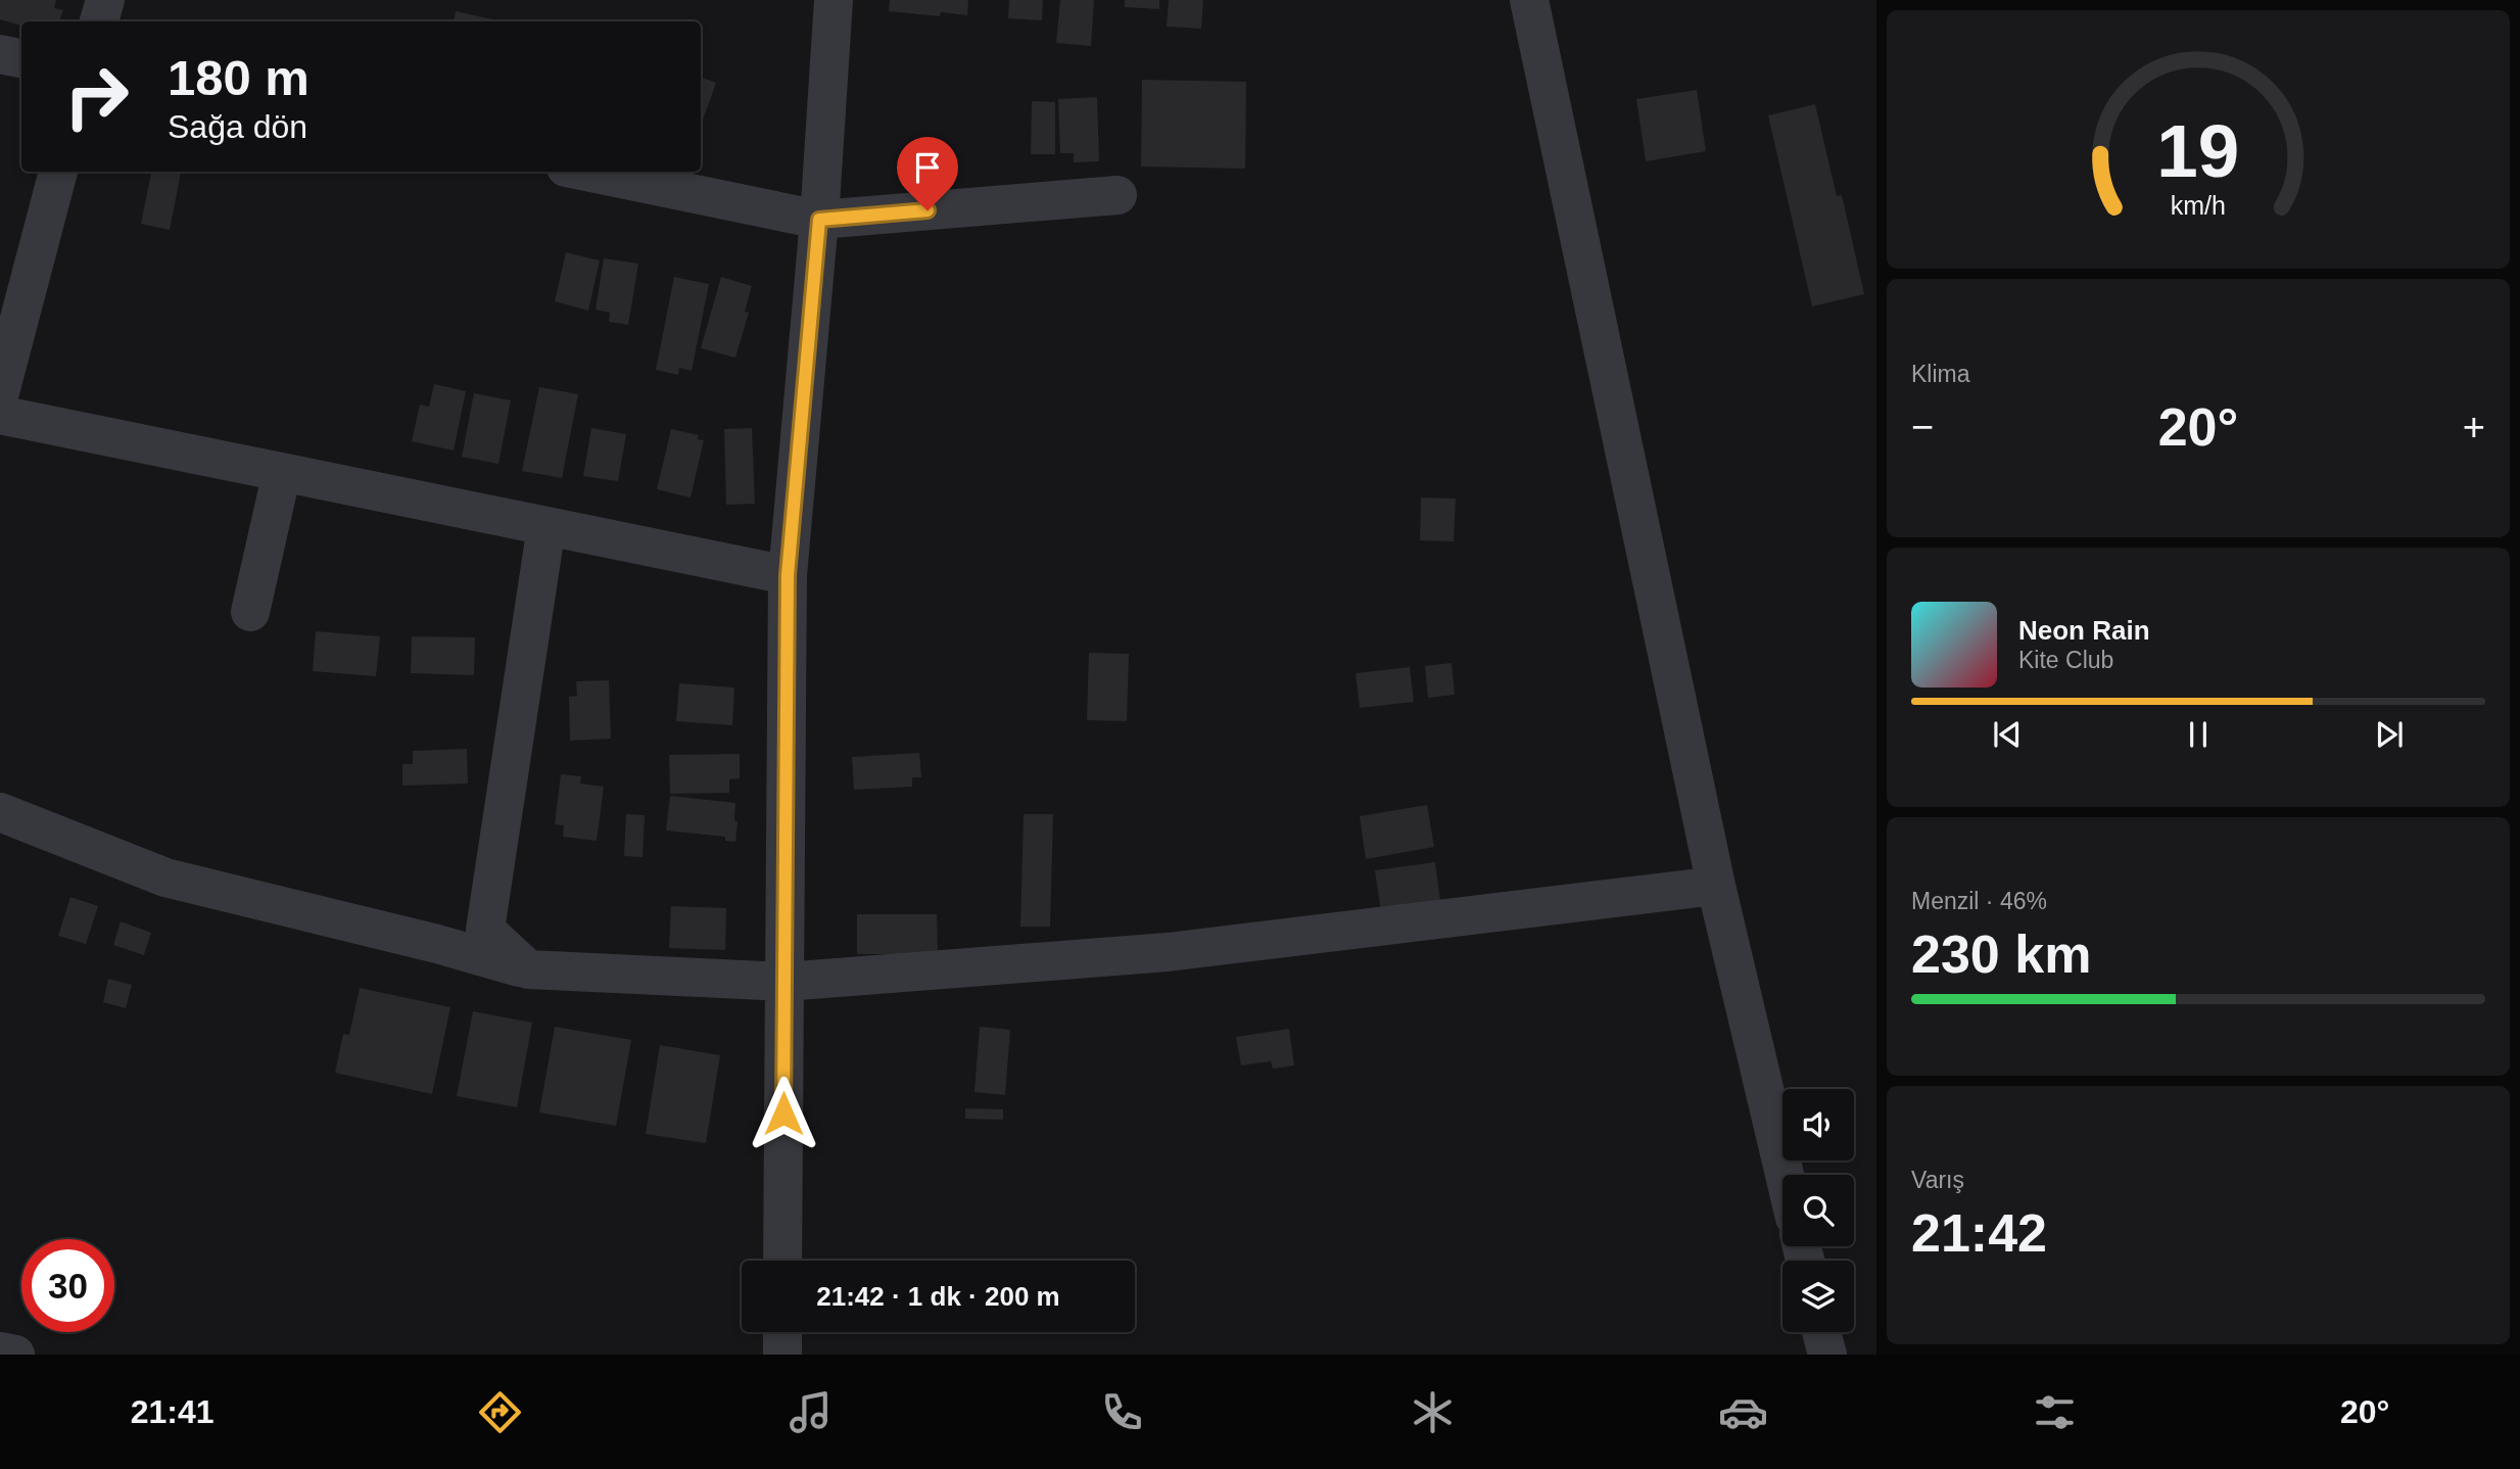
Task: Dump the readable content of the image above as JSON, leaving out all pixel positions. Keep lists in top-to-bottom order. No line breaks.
{"page":{"turn":["180 m","Sağa dön"],"tile":["Klima",["Menzil · 46%","230 km"],["Varış","21:42"]],"heat":["−","20°","+"],"song":["Neon Rain","Kite Club"],"limit":"30","trip":"21:42 · 1 dk · 200 m","tabs":["21:41","20°"],"gauge":["19","km/h"]}}
